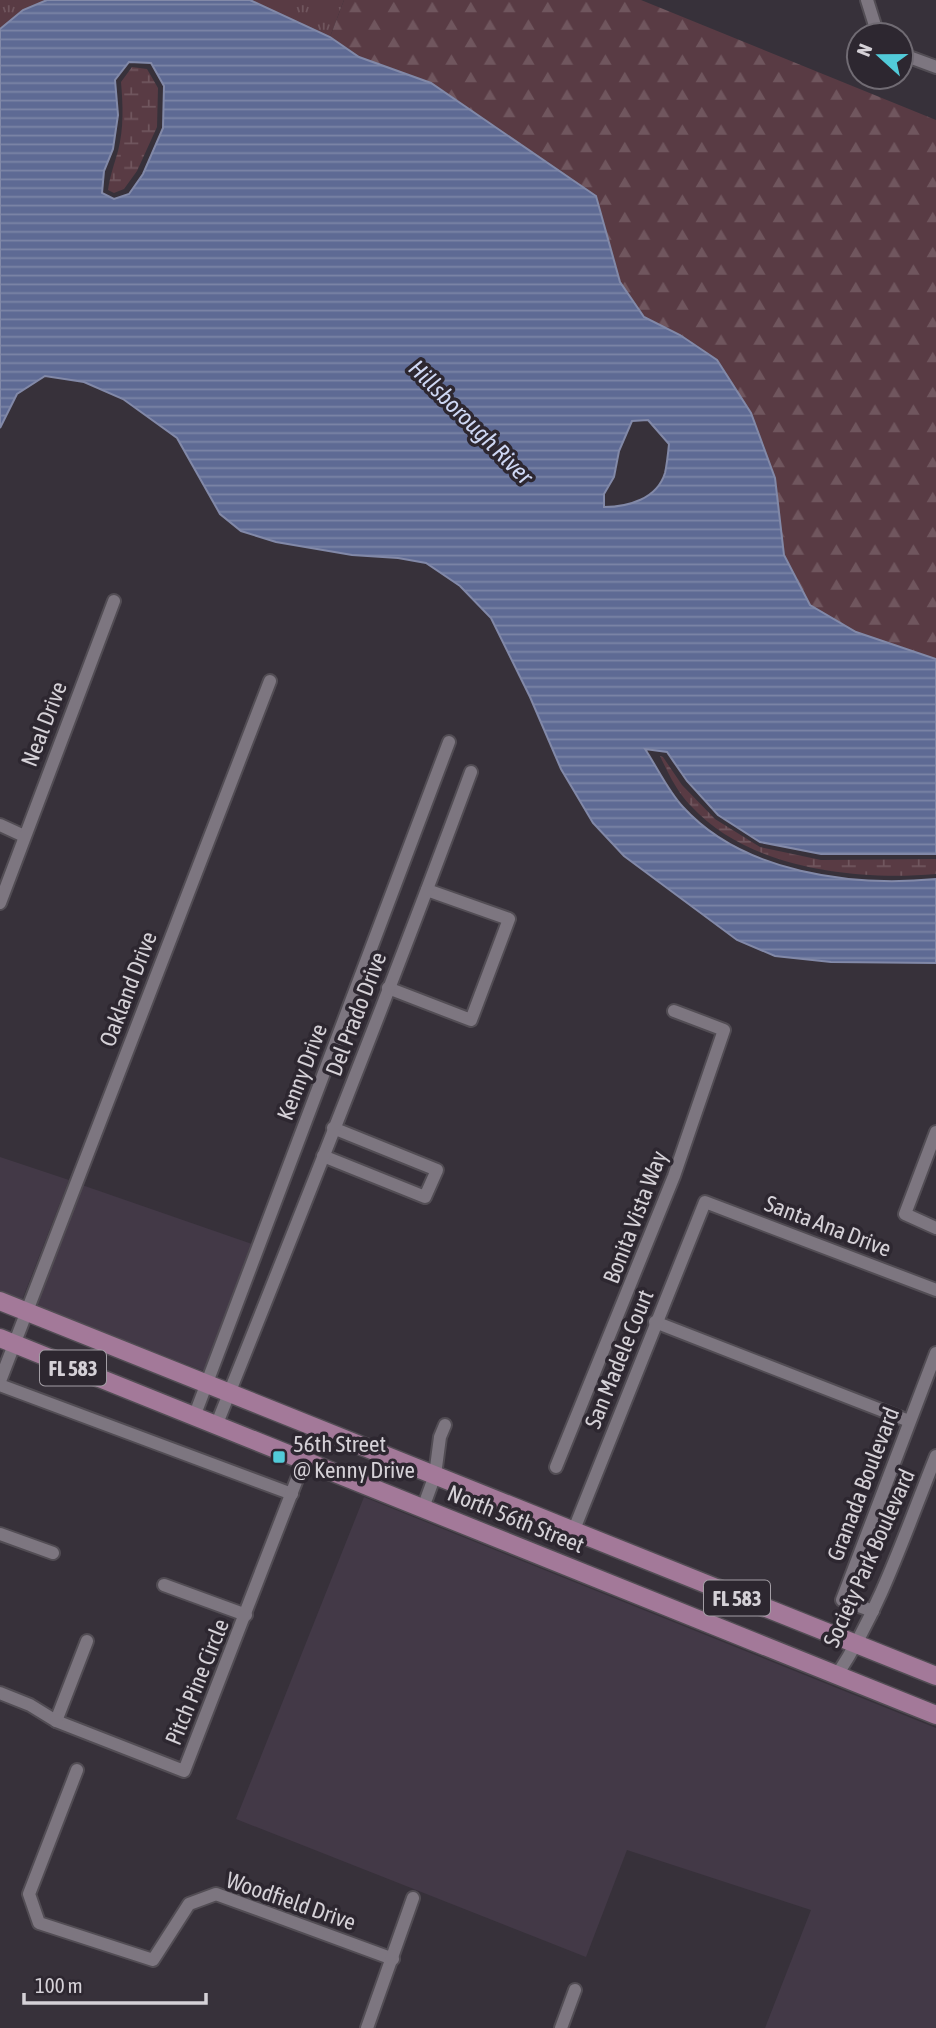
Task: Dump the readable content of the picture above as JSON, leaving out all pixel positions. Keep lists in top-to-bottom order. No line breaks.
{"streets":{"main road":["FL 583","North 56th Street"],"street":["Neal Drive","Oakland Drive","Del Prado Drive","Kenny Drive","Bonita Vista Way","Santa Ana Drive","San Madele Court","Granada Boulevard","Society Park Boulevard","Pitch Pine Circle","Woodfield Drive"]},"crossings":[["Oakland Drive","North 56th Street"],["Del Prado Drive","North 56th Street"],["Kenny Drive","North 56th Street"],["Santa Ana Drive","San Madele Court"],["San Madele Court","North 56th Street"],["Granada Boulevard","Society Park Boulevard"],["North 56th Street","Society Park Boulevard"],["North 56th Street","Pitch Pine Circle"]],"water":["Hillsborough River"],"places":{"transit":["56th Street @ Kenny Drive"]},"scale_bar":"100 m","north":"left"}
